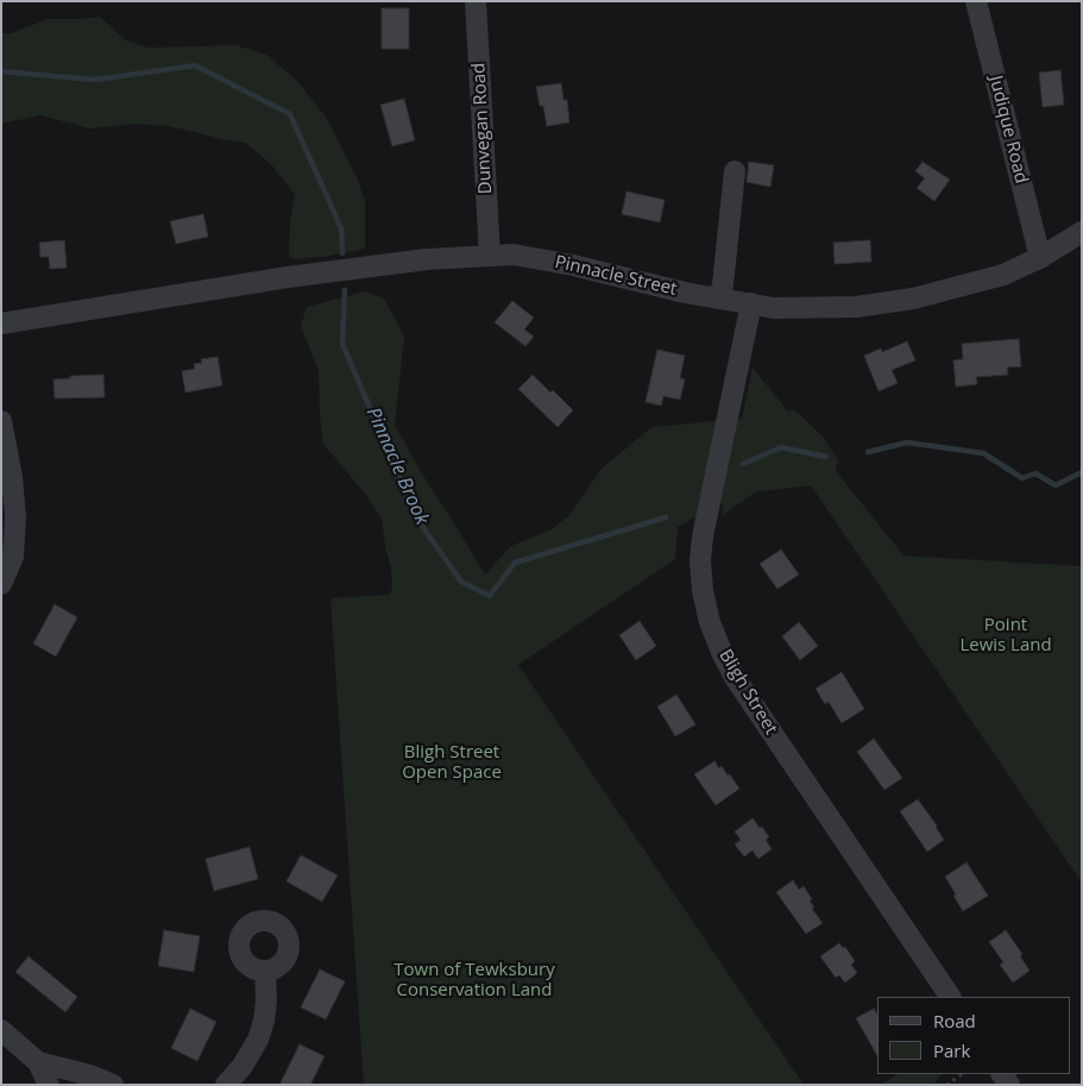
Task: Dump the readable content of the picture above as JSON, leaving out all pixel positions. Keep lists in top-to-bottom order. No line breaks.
{"streets":{"street":["Dunvegan Road","Judique Road","Pinnacle Street","Bligh Street"]},"crossings":[["Dunvegan Road","Pinnacle Street"],["Judique Road","Pinnacle Street"],["Pinnacle Street","Bligh Street"]],"water":["Pinnacle Brook"],"parks":["Point Lewis Land","Bligh Street Open Space","Town of Tewksbury Conservation Land"],"legend":["Road","Park"]}
